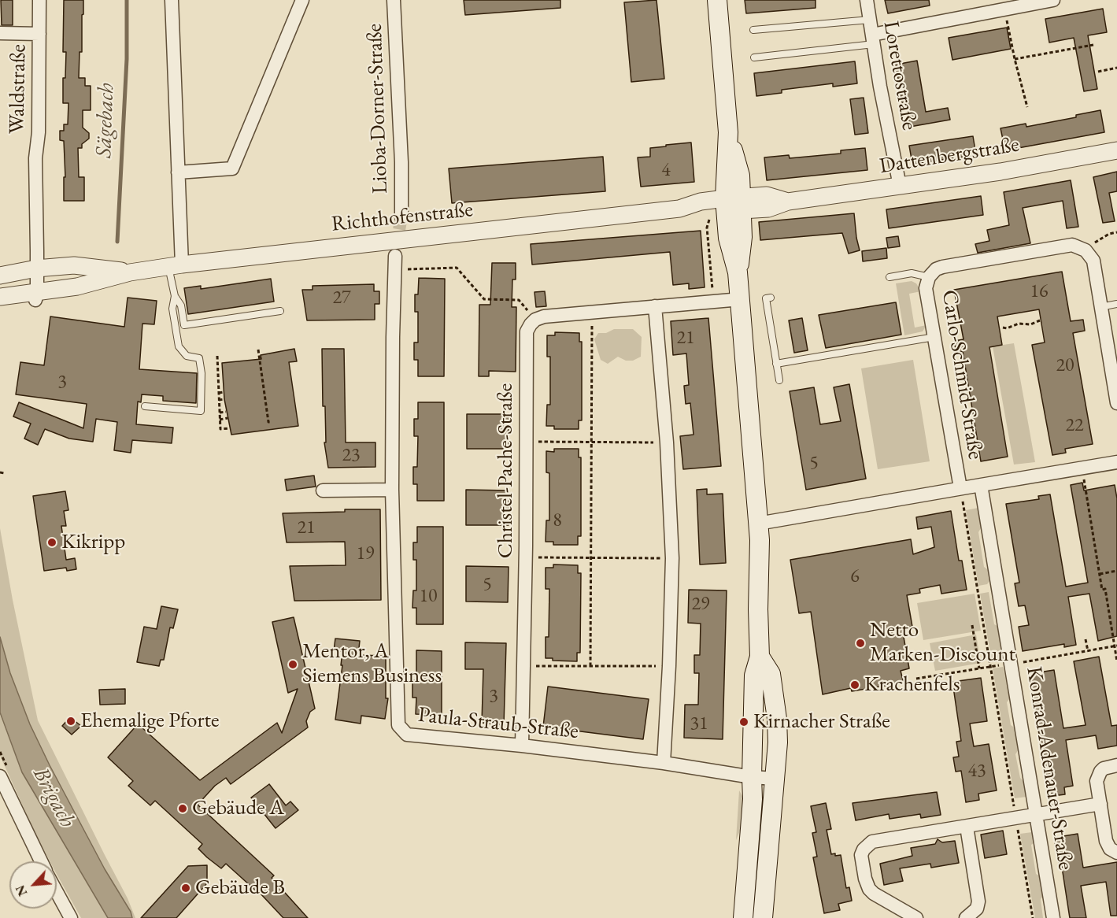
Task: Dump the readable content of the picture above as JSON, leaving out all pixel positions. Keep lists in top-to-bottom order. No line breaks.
{"streets":{"street":["Lorettostraße","Waldstraße","Lioba-Dorner-Straße","Dattenbergstraße","Richthofenstraße","Carlo-Schmid-Straße","Christel-Pache-Straße","Paula-Straub-Straße","Konrad-Adenauer-Straße"]},"crossings":[["Lorettostraße","Dattenbergstraße"],["Waldstraße","Richthofenstraße"],["Dattenbergstraße","Richthofenstraße"],["Christel-Pache-Straße","Paula-Straub-Straße"]],"water":["Sägebach","Brigach"],"places":["Kikripp","Netto Marken-Discount","Mentor, A Siemens Business","Krachenfels","Ehemalige Pforte","Kirnacher Straße","Gebäude A","Gebäude B"],"house_numbers":["4","16","27","21","20","3","22","23","5","8","21","19","6","5","10","29","3","31","43"],"north":"bottom left"}
